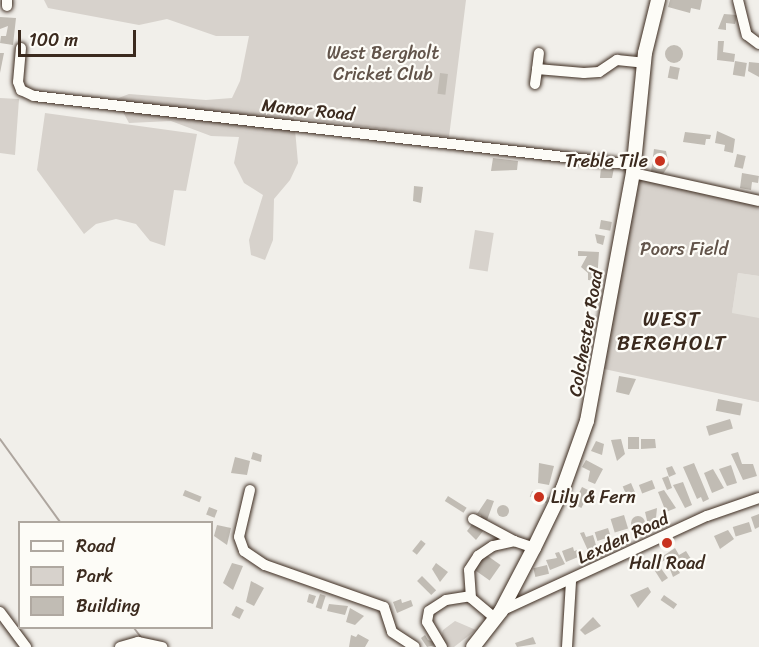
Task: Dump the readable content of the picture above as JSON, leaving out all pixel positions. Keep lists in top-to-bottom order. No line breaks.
{"streets":{"main road":["Colchester Road"],"street":["Manor Road","Lexden Road"]},"crossings":[["Manor Road","Colchester Road"],["Colchester Road","Lexden Road"]],"districts":["WEST BERGHOLT"],"parks":["West Bergholt Cricket Club","Poors Field"],"places":["Treble Tile","Lily & Fern","Hall Road"],"legend":["Road","Park","Building"],"scale_bar":"100 m"}
